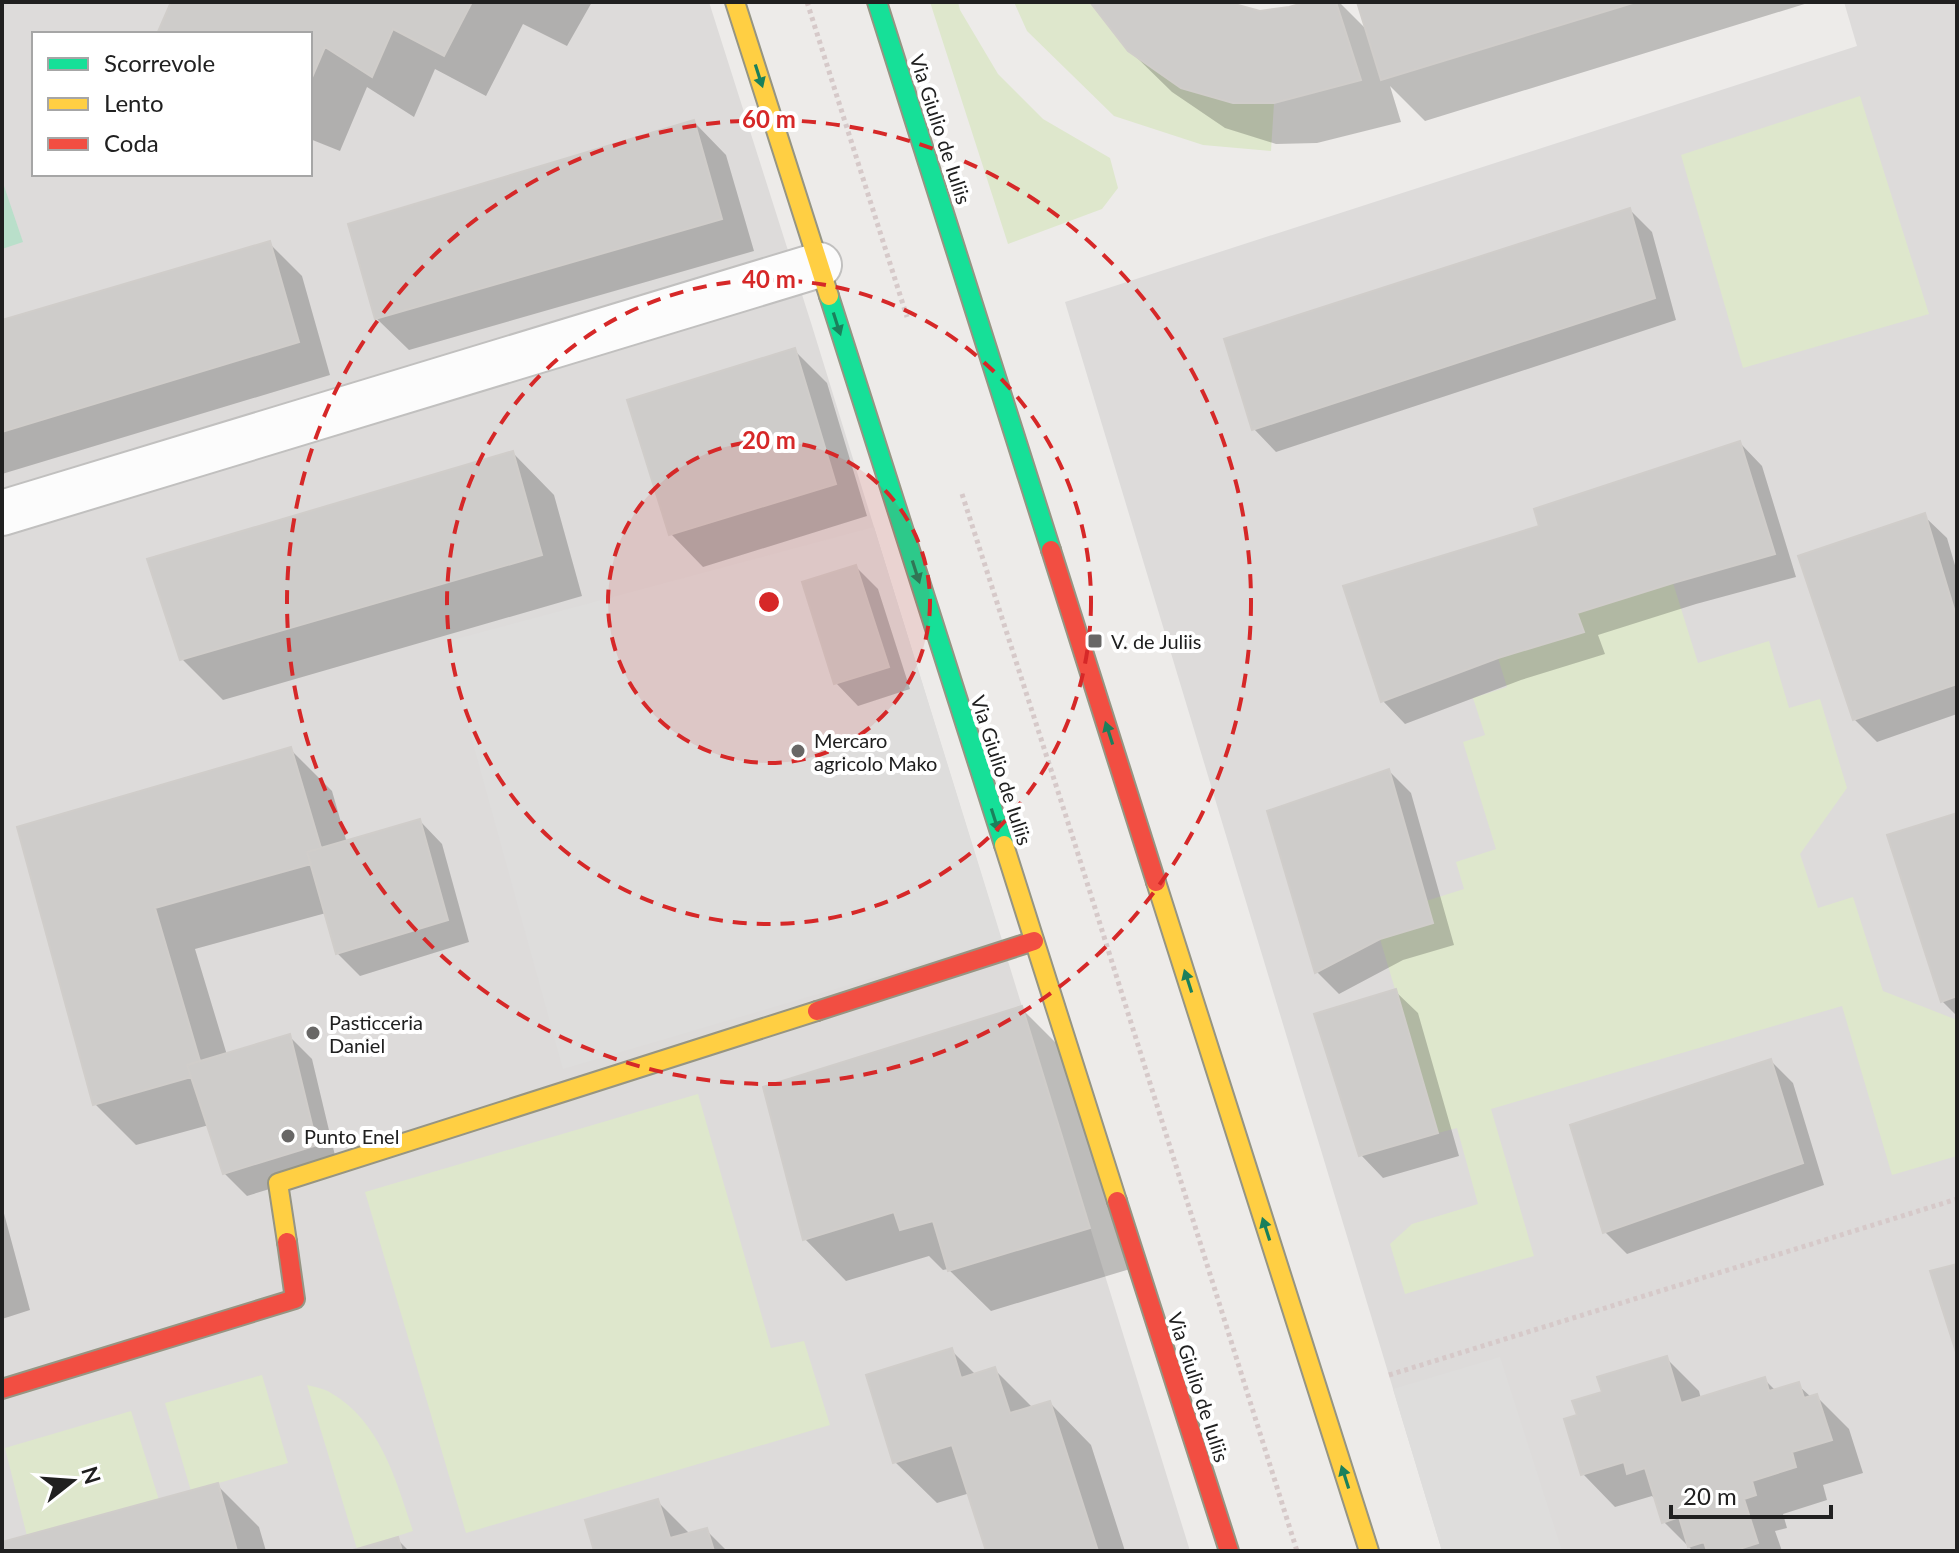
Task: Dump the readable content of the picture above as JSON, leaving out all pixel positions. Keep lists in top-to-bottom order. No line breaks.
{"streets":{"main road":["Via Giulio de Iuliis"]},"places":{"transit":["V. de Juliis"],"other":["Mercaro agricolo Mako","Pasticceria Daniel","Punto Enel"]},"legend":["Scorrevole","Lento","Coda"],"scale_bar":"20 m","north":"right","rings":["60 m","40 m","20 m"]}
